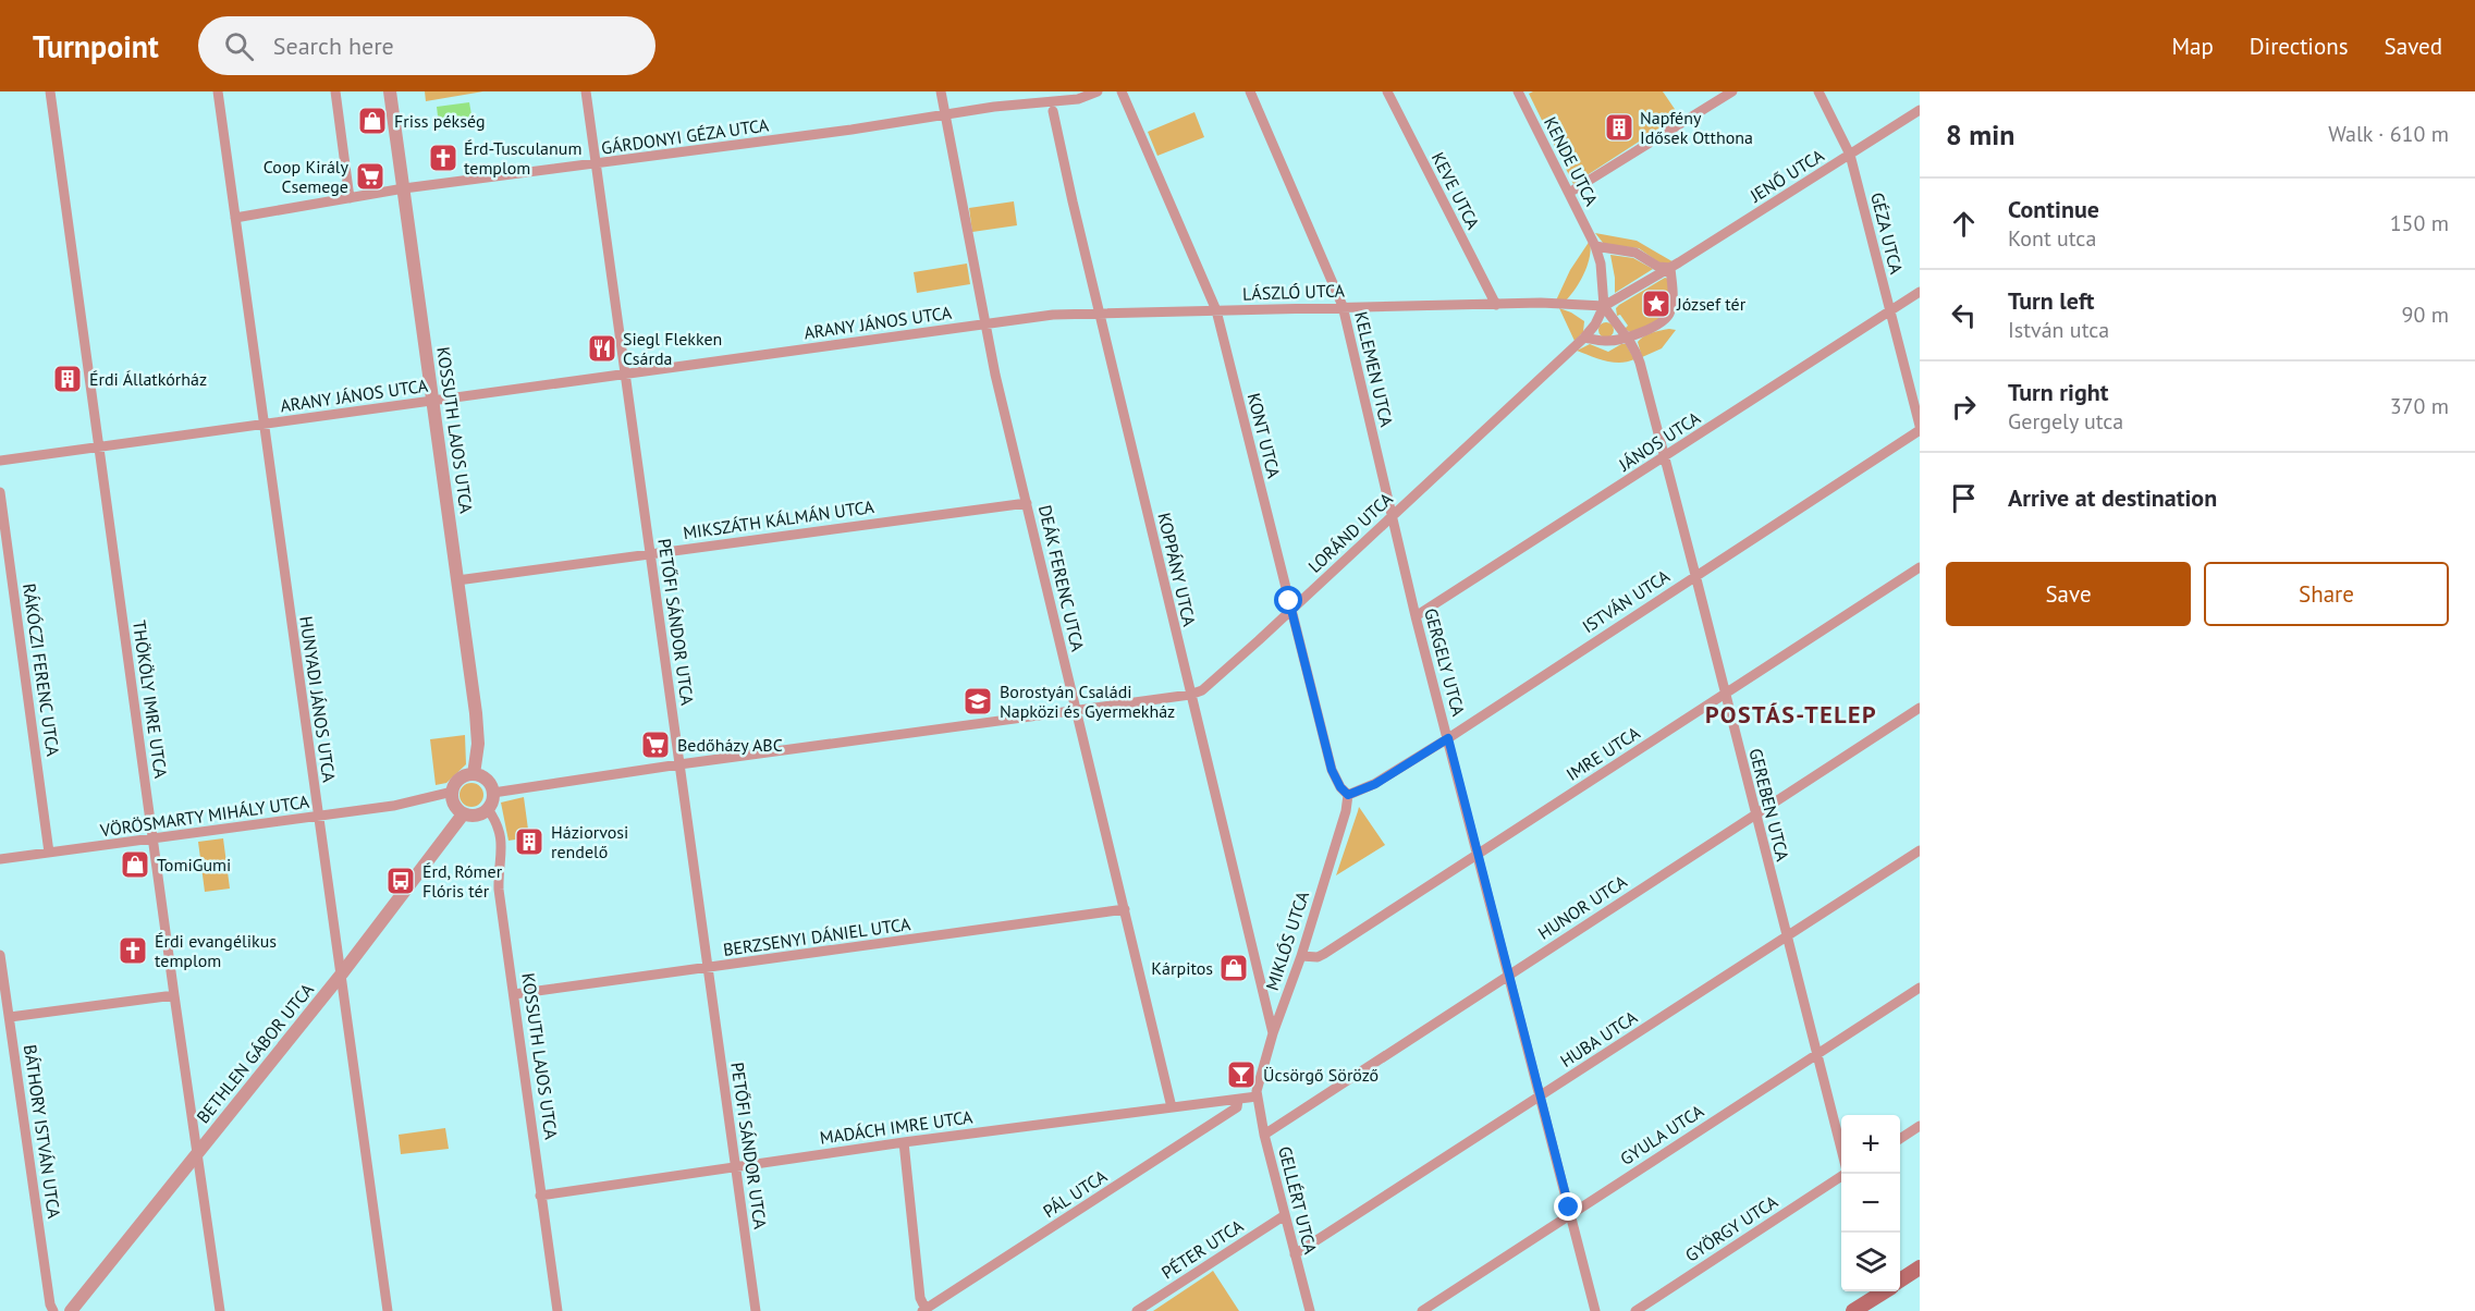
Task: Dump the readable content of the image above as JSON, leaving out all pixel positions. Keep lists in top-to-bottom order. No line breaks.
{"streets":{"street":["GÁRDONYI GÉZA UTCA","KENDE UTCA","JENŐ UTCA","KEVE UTCA","GÉZA UTCA","LÁSZLÓ UTCA","ARANY JÁNOS UTCA","KELEMEN UTCA","KOSSUTH LAJOS UTCA","KONT UTCA","JÁNOS UTCA","MIKSZÁTH KÁLMÁN UTCA","LORÁND UTCA","KOPPÁNY UTCA","DEÁK FERENC UTCA","ISTVÁN UTCA","PETŐFI SÁNDOR UTCA","GERGELY UTCA","RÁKÓCZI FERENC UTCA","THÖKÖLY IMRE UTCA","HUNYADI JÁNOS UTCA","IMRE UTCA","GEREBEN UTCA","VÖRÖSMARTY MIHÁLY UTCA","HUNOR UTCA","BERZSENYI DÁNIEL UTCA","MIKLÓS UTCA","HUBA UTCA","BETHLEN GÁBOR UTCA","MADÁCH IMRE UTCA","BÁTHORY ISTVÁN UTCA","GYULA UTCA","PÁL UTCA","GELLÉRT UTCA","GYÖRGY UTCA","PÉTER UTCA"]},"crossings":[["GÁRDONYI GÉZA UTCA","KOSSUTH LAJOS UTCA"],["GÁRDONYI GÉZA UTCA","DEÁK FERENC UTCA"],["GÁRDONYI GÉZA UTCA","PETŐFI SÁNDOR UTCA"],["GÁRDONYI GÉZA UTCA","HUNYADI JÁNOS UTCA"],["JENŐ UTCA","GÉZA UTCA"],["KEVE UTCA","LÁSZLÓ UTCA"],["GÉZA UTCA","JÁNOS UTCA"],["GÉZA UTCA","ISTVÁN UTCA"],["LÁSZLÓ UTCA","ARANY JÁNOS UTCA"],["LÁSZLÓ UTCA","KELEMEN UTCA"],["LÁSZLÓ UTCA","KONT UTCA"],["LÁSZLÓ UTCA","KOPPÁNY UTCA"],["LÁSZLÓ UTCA","DEÁK FERENC UTCA"],["ARANY JÁNOS UTCA","KOSSUTH LAJOS UTCA"],["ARANY JÁNOS UTCA","DEÁK FERENC UTCA"],["ARANY JÁNOS UTCA","PETŐFI SÁNDOR UTCA"],["ARANY JÁNOS UTCA","THÖKÖLY IMRE UTCA"],["ARANY JÁNOS UTCA","HUNYADI JÁNOS UTCA"],["KELEMEN UTCA","LORÁND UTCA"],["KELEMEN UTCA","GERGELY UTCA"],["KOSSUTH LAJOS UTCA","MIKSZÁTH KÁLMÁN UTCA"],["KOSSUTH LAJOS UTCA","VÖRÖSMARTY MIHÁLY UTCA"],["KOSSUTH LAJOS UTCA","BERZSENYI DÁNIEL UTCA"],["KOSSUTH LAJOS UTCA","BETHLEN GÁBOR UTCA"],["KOSSUTH LAJOS UTCA","MADÁCH IMRE UTCA"],["KONT UTCA","LORÁND UTCA"],["KONT UTCA","ISTVÁN UTCA"],["KONT UTCA","MIKLÓS UTCA"],["JÁNOS UTCA","GERGELY UTCA"],["JÁNOS UTCA","GEREBEN UTCA"],["MIKSZÁTH KÁLMÁN UTCA","DEÁK FERENC UTCA"],["MIKSZÁTH KÁLMÁN UTCA","PETŐFI SÁNDOR UTCA"],["LORÁND UTCA","KOPPÁNY UTCA"],["LORÁND UTCA","DEÁK FERENC UTCA"],["LORÁND UTCA","GERGELY UTCA"],["KOPPÁNY UTCA","MIKLÓS UTCA"],["DEÁK FERENC UTCA","BERZSENYI DÁNIEL UTCA"],["DEÁK FERENC UTCA","MADÁCH IMRE UTCA"],["ISTVÁN UTCA","GERGELY UTCA"],["ISTVÁN UTCA","GEREBEN UTCA"],["ISTVÁN UTCA","MIKLÓS UTCA"],["PETŐFI SÁNDOR UTCA","BERZSENYI DÁNIEL UTCA"],["PETŐFI SÁNDOR UTCA","MADÁCH IMRE UTCA"],["GERGELY UTCA","IMRE UTCA"],["GERGELY UTCA","HUNOR UTCA"],["GERGELY UTCA","HUBA UTCA"],["GERGELY UTCA","GYULA UTCA"],["RÁKÓCZI FERENC UTCA","VÖRÖSMARTY MIHÁLY UTCA"],["THÖKÖLY IMRE UTCA","VÖRÖSMARTY MIHÁLY UTCA"],["THÖKÖLY IMRE UTCA","BETHLEN GÁBOR UTCA"],["HUNYADI JÁNOS UTCA","VÖRÖSMARTY MIHÁLY UTCA"],["HUNYADI JÁNOS UTCA","BETHLEN GÁBOR UTCA"],["IMRE UTCA","GEREBEN UTCA"],["IMRE UTCA","MIKLÓS UTCA"],["GEREBEN UTCA","HUNOR UTCA"],["GEREBEN UTCA","HUBA UTCA"],["GEREBEN UTCA","GYULA UTCA"],["VÖRÖSMARTY MIHÁLY UTCA","BETHLEN GÁBOR UTCA"],["HUNOR UTCA","GELLÉRT UTCA"],["MIKLÓS UTCA","MADÁCH IMRE UTCA"],["MIKLÓS UTCA","GELLÉRT UTCA"],["HUBA UTCA","GELLÉRT UTCA"],["MADÁCH IMRE UTCA","PÁL UTCA"],["MADÁCH IMRE UTCA","GELLÉRT UTCA"],["GELLÉRT UTCA","PÉTER UTCA"]],"districts":["POSTÁS-TELEP"],"places":{"shop":["Friss pékség","TomiGumi","Kárpitos"],"building":["Napfény Idősek Otthona","Érdi Állatkórház","Háziorvosi rendelő"],"church":["Érd-Tusculanum templom","Érdi evangélikus templom"],"supermarket":["Coop Király Csemege","Bedőházy ABC"],"place":["József tér"],"restaurant":["Siegl Flekken Csárda"],"school or university":["Borostyán Családi Napközi és Gyermekház"],"bus stop":["Érd, Rómer Flóris tér"],"bar":["Ücsörgő Söröző"]},"page":{"header":"Turnpoint","search":"Search here","nav":["Map","Directions","Saved"],"heading":["8 min","Walk · 610 m"],"list":[["Continue","Kont utca","150 m"],["Turn left","István utca","90 m"],["Turn right","Gergely utca","370 m"],"Arrive at destination"],"buttons":["Save","Share"],"map_buttons":["+","−"]}}
